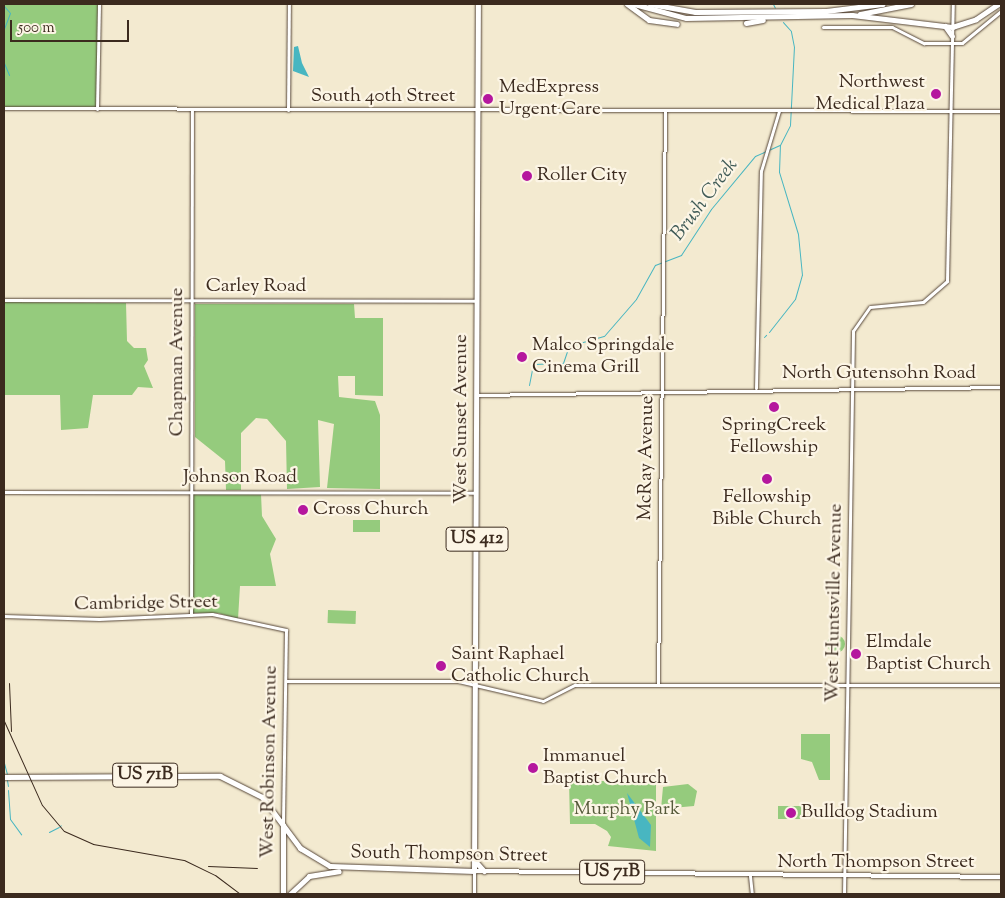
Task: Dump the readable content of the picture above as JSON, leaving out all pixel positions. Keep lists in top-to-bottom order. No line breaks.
{"streets":{"highway":["West Sunset Avenue","US 412","West Robinson Avenue","US 71B","South Thompson Street"],"main road":["North Thompson Street"],"street":["South 40th Street","Carley Road","Chapman Avenue","North Gutensohn Road","McRay Avenue","Johnson Road","West Huntsville Avenue","Cambridge Street"]},"crossings":[["South 40th Street","Chapman Avenue"],["South 40th Street","West Sunset Avenue"],["South 40th Street","McRay Avenue"],["South 40th Street","West Huntsville Avenue"],["Carley Road","Chapman Avenue"],["Carley Road","West Sunset Avenue"],["Chapman Avenue","Johnson Road"],["Chapman Avenue","Cambridge Street"],["North Gutensohn Road","West Sunset Avenue"],["North Gutensohn Road","McRay Avenue"],["North Gutensohn Road","West Huntsville Avenue"],["West Sunset Avenue","Johnson Road"],["West Sunset Avenue","South Thompson Street"],["West Huntsville Avenue","North Thompson Street"],["Cambridge Street","West Robinson Avenue"],["West Robinson Avenue","South Thompson Street"],["South Thompson Street","North Thompson Street"]],"water":["Brush Creek"],"parks":["Murphy Park"],"places":["Northwest Medical Plaza","MedExpress Urgent Care","Roller City","Malco Springdale Cinema Grill","SpringCreek Fellowship","Fellowship Bible Church","Cross Church","Elmdale Baptist Church","Saint Raphael Catholic Church","Immanuel Baptist Church","Bulldog Stadium"],"scale_bar":"500 m"}
